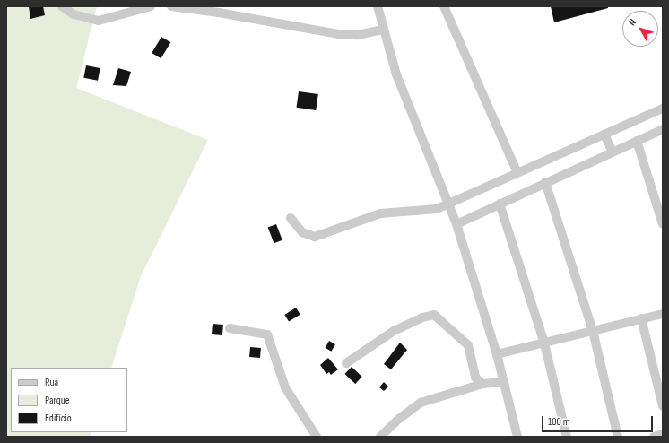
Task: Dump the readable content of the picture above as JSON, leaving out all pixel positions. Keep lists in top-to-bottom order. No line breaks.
{"legend":["Rua","Parque","Edifício"],"scale_bar":"100 m","north":"top left"}
